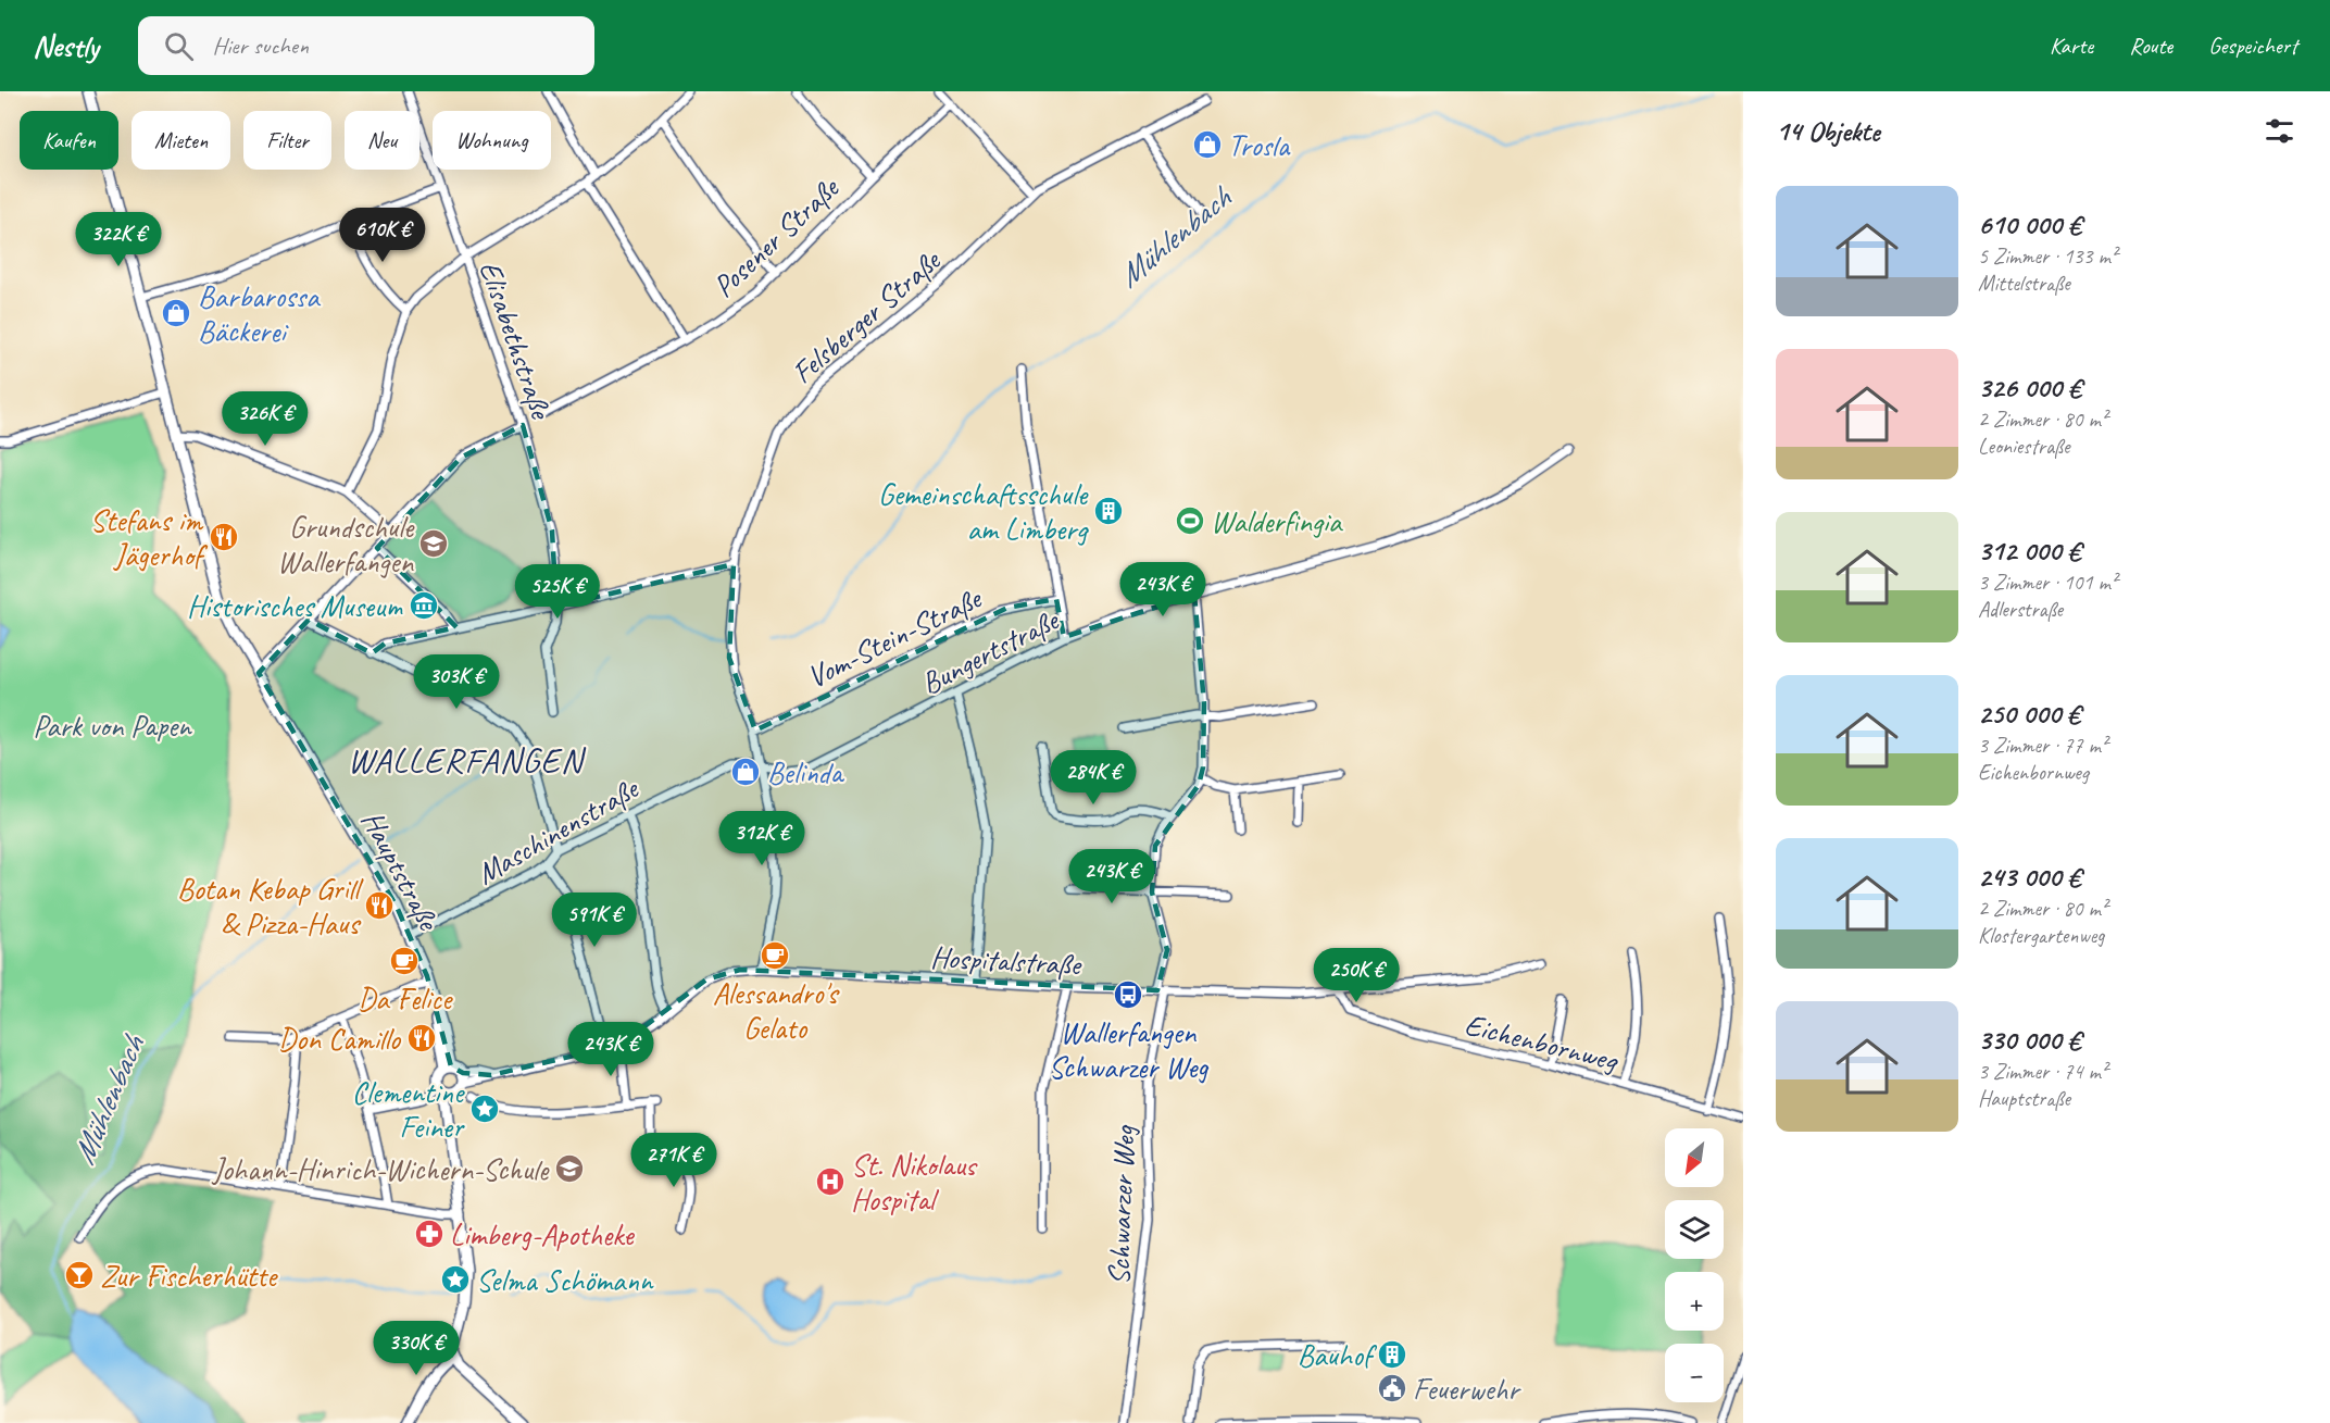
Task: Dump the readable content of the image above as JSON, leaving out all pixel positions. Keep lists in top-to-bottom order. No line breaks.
{"streets":{"main road":["Hauptstraße"],"street":["Posener Straße","Felsberger Straße","Elisabethstraße","Vom-Stein-Straße","Bungertstraße","Maschinenstraße","Hospitalstraße","Eichenbornweg","Schwarzer Weg"]},"crossings":[["Felsberger Straße","Vom-Stein-Straße"],["Felsberger Straße","Bungertstraße"],["Felsberger Straße","Maschinenstraße"],["Felsberger Straße","Hospitalstraße"],["Bungertstraße","Maschinenstraße"],["Maschinenstraße","Hauptstraße"],["Hospitalstraße","Eichenbornweg"],["Hospitalstraße","Schwarzer Weg"]],"districts":["WALLERFANGEN"],"water":["Mühlenbach"],"parks":["Park von Papen"],"places":{"shop":["Trosla","Barbarossa Bäckerei","Belinda"],"building":["Gemeinschaftsschule am Limberg","Bauhof"],"sports":["Walderfingia"],"restaurant":["Stefans im Jägerhof","Botan Kebap Grill & Pizza-Haus","Don Camillo"],"school or university":["Grundschule Wallerfangen","Johann-Hinrich-Wichern-Schule"],"museum":["Historisches Museum"],"cafe":["Alessandro's Gelato","Da Felice"],"bus stop":["Wallerfangen Schwarzer Weg"],"place":["Clementine Feiner","Selma Schömann"],"hospital":["St. Nikolaus Hospital"],"pharmacy":["Limberg-Apotheke"],"bar":["Zur Fischerhütte"],"public building":["Feuerwehr"]},"north":"bottom left","page":{"header":"Nestly","search":"Hier suchen","nav":["Karte","Route","Gespeichert"],"heading":"14 Objekte","chip":["Kaufen","Mieten","Filter","Neu","Wohnung"],"list":[{"name":"610 000 €","note":"5 Zimmer · 133 m² · Mittelstraße"},{"name":"326 000 €","note":"2 Zimmer · 80 m² · Leoniestraße"},{"name":"312 000 €","note":"3 Zimmer · 101 m² · Adlerstraße"},{"name":"250 000 €","note":"3 Zimmer · 77 m² · Eichenbornweg"},{"name":"243 000 €","note":"2 Zimmer · 80 m² · Klostergartenweg"},{"name":"330 000 €","note":"3 Zimmer · 74 m² · Hauptstraße"}],"price":["610K €","322K €","326K €","243K €","525K €","303K €","284K €","312K €","243K €","591K €","250K €","243K €","271K €","330K €"],"map_buttons":["+","−"]}}
